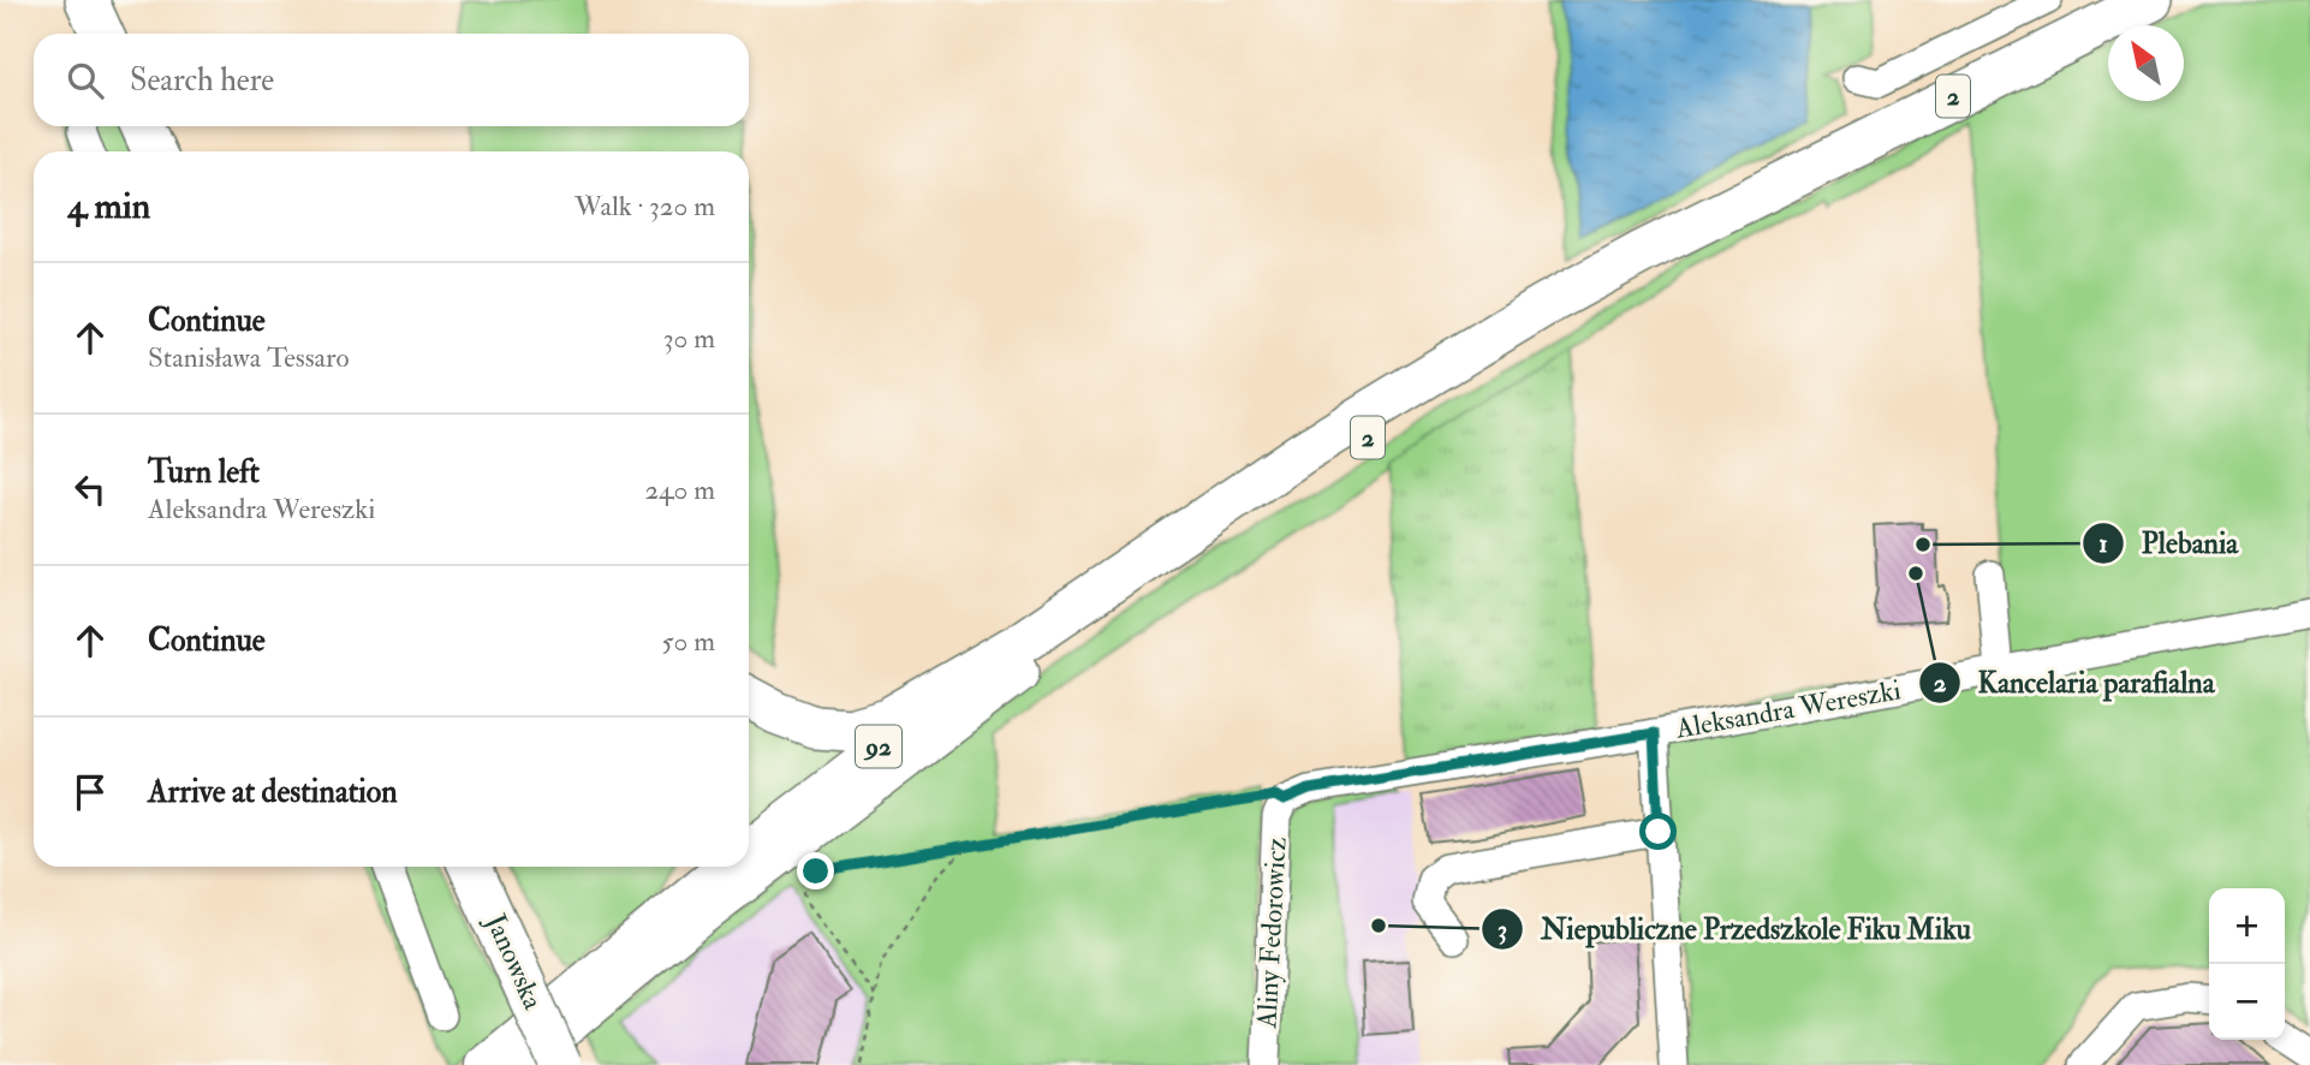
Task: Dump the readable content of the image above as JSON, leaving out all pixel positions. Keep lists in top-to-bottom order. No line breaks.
{"streets":{"highway":["2","Janowska"],"main road":["92"],"street":["Aleksandra Wereszki","Aliny Fedorowicz"]},"crossings":[["2","92"],["Aleksandra Wereszki","Aliny Fedorowicz"]],"places":["Plebania","Kancelaria parafialna","Niepubliczne Przedszkole Fiku Miku"],"north":"top left","page":{"search":"Search here","heading":["4 min","Walk · 320 m"],"list":[["Continue","Stanisława Tessaro","30 m"],["Turn left","Aleksandra Wereszki","240 m"],["Continue","50 m"],"Arrive at destination"],"map_buttons":["+","−"]}}
